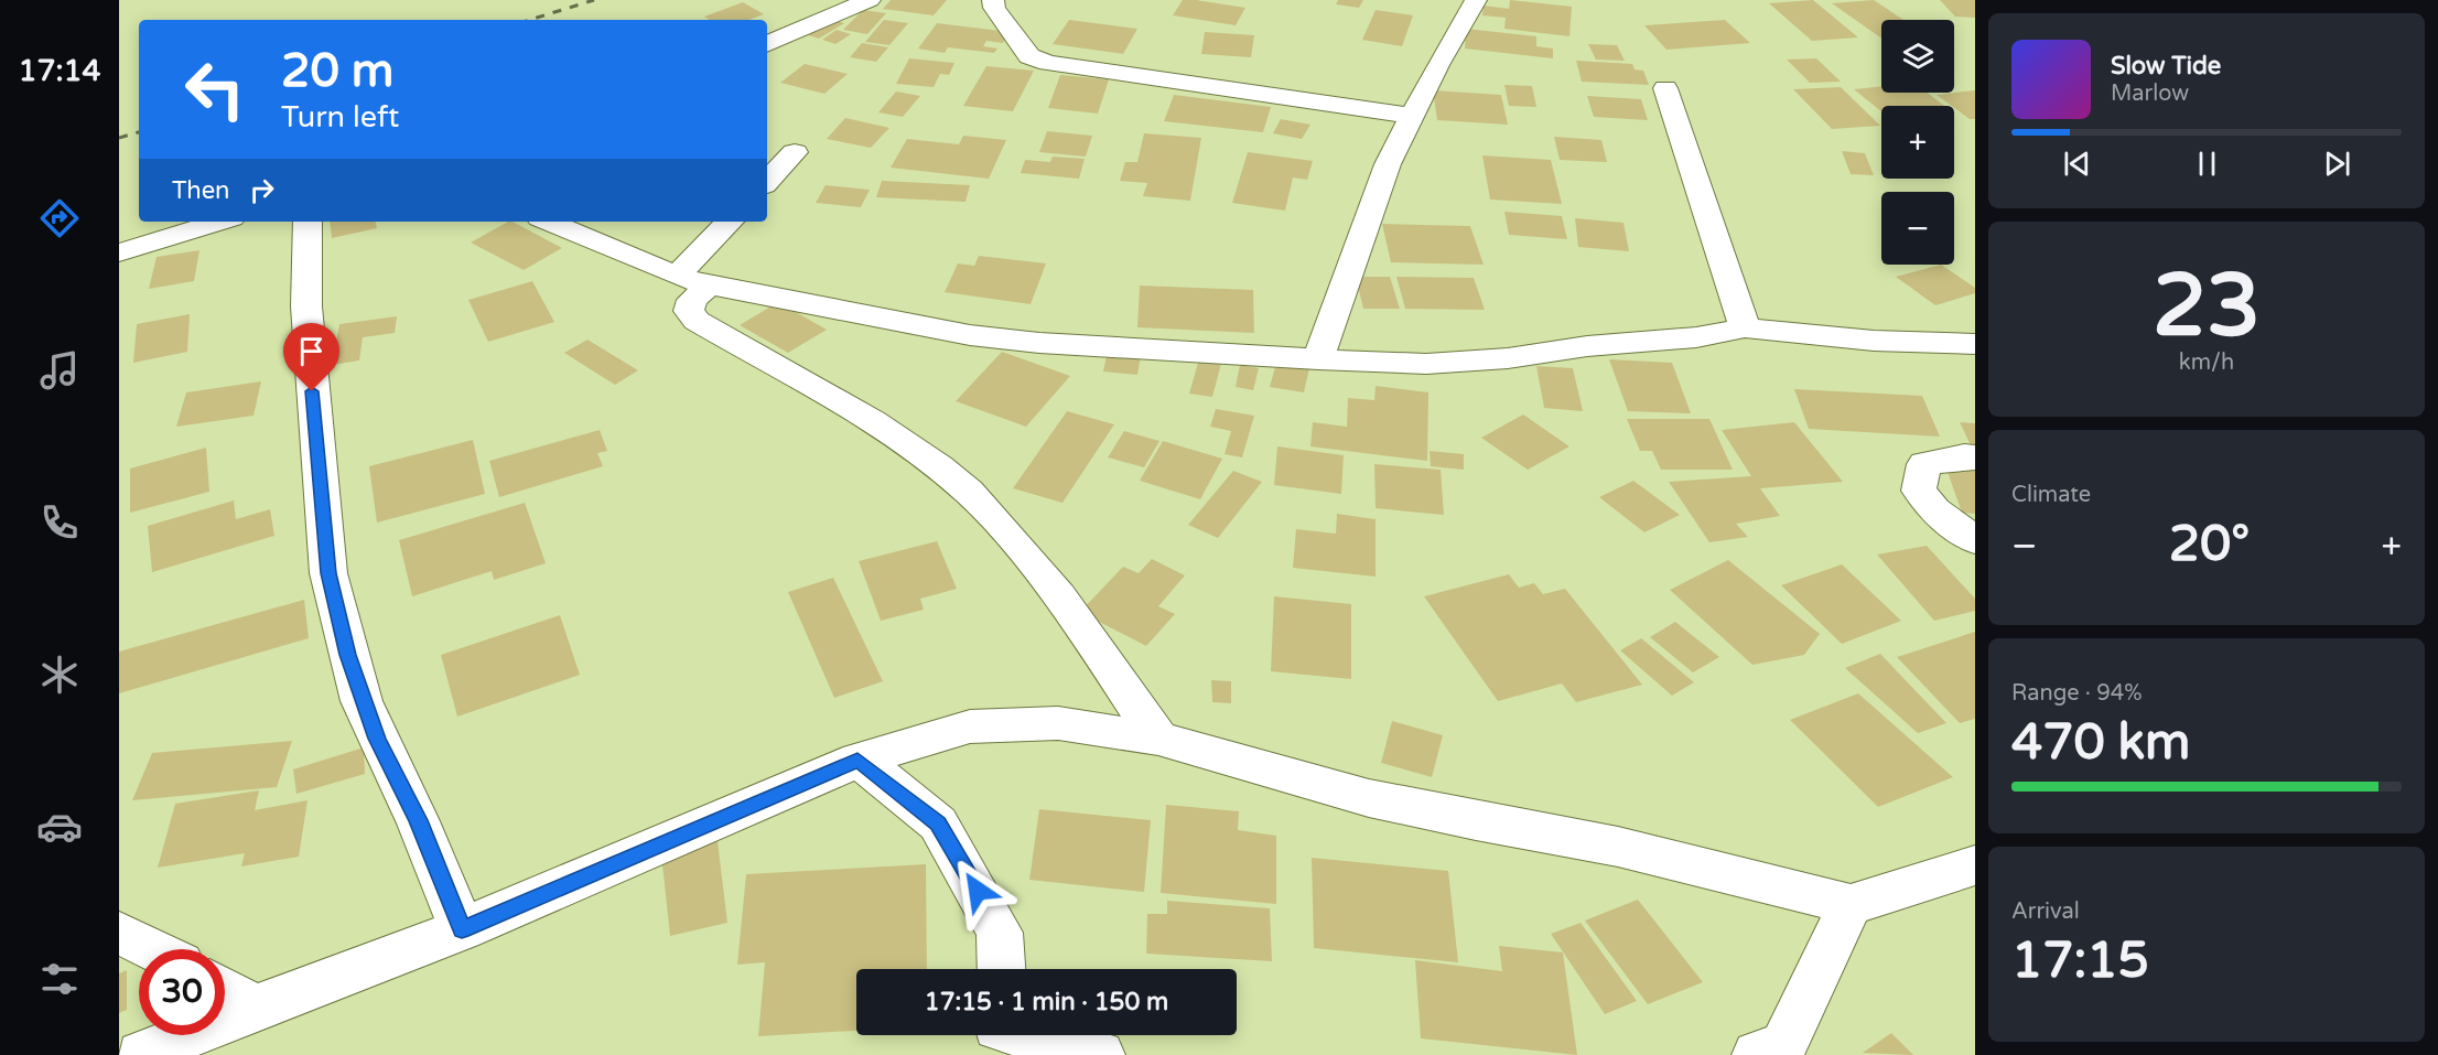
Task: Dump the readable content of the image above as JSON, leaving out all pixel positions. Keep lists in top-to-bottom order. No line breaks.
{"page":{"tabs":"17:14","map_buttons":["+","−"],"turn":["20 m","Turn left"],"song":["Slow Tide","Marlow"],"then":"Then","tile":[["23","km/h"],"Climate",["Range · 94%","470 km"],["Arrival","17:15"]],"heat":["−","20°","+"],"limit":"30","trip":"17:15 · 1 min · 150 m"}}
